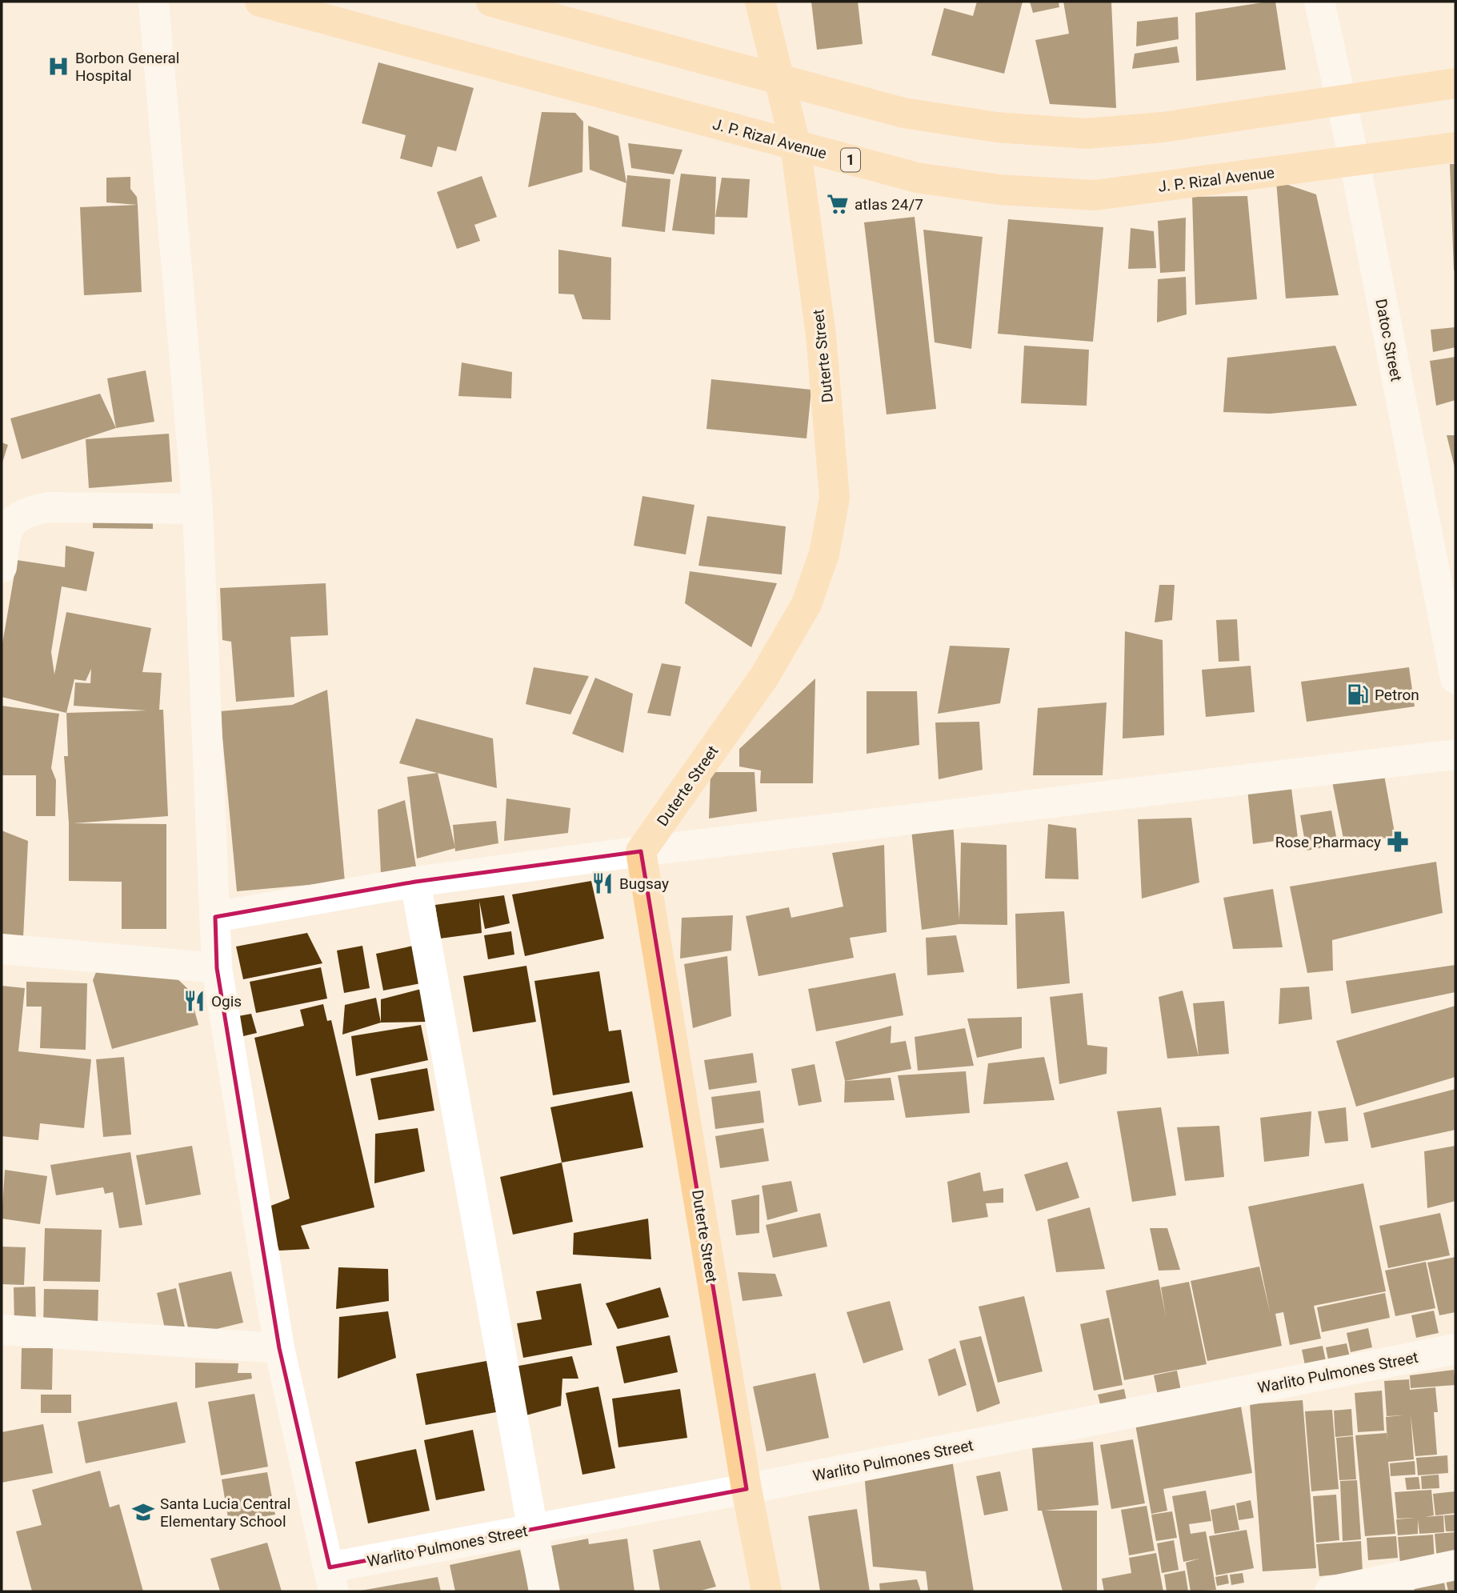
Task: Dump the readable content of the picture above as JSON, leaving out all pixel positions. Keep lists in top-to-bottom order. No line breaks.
{"streets":{"main road":["J. P. Rizal Avenue","1","Duterte Street"],"street":["Datoc Street","Warlito Pulmones Street"]},"crossings":[["J. P. Rizal Avenue","Datoc Street"],["J. P. Rizal Avenue","Duterte Street"],["Duterte Street","Warlito Pulmones Street"]],"places":{"hospital":["Borbon General Hospital"],"supermarket":["atlas 24/7"],"fuel station":["Petron"],"pharmacy":["Rose Pharmacy"],"restaurant":["Bugsay","Ogis"],"school or university":["Santa Lucia Central Elementary School"]}}
